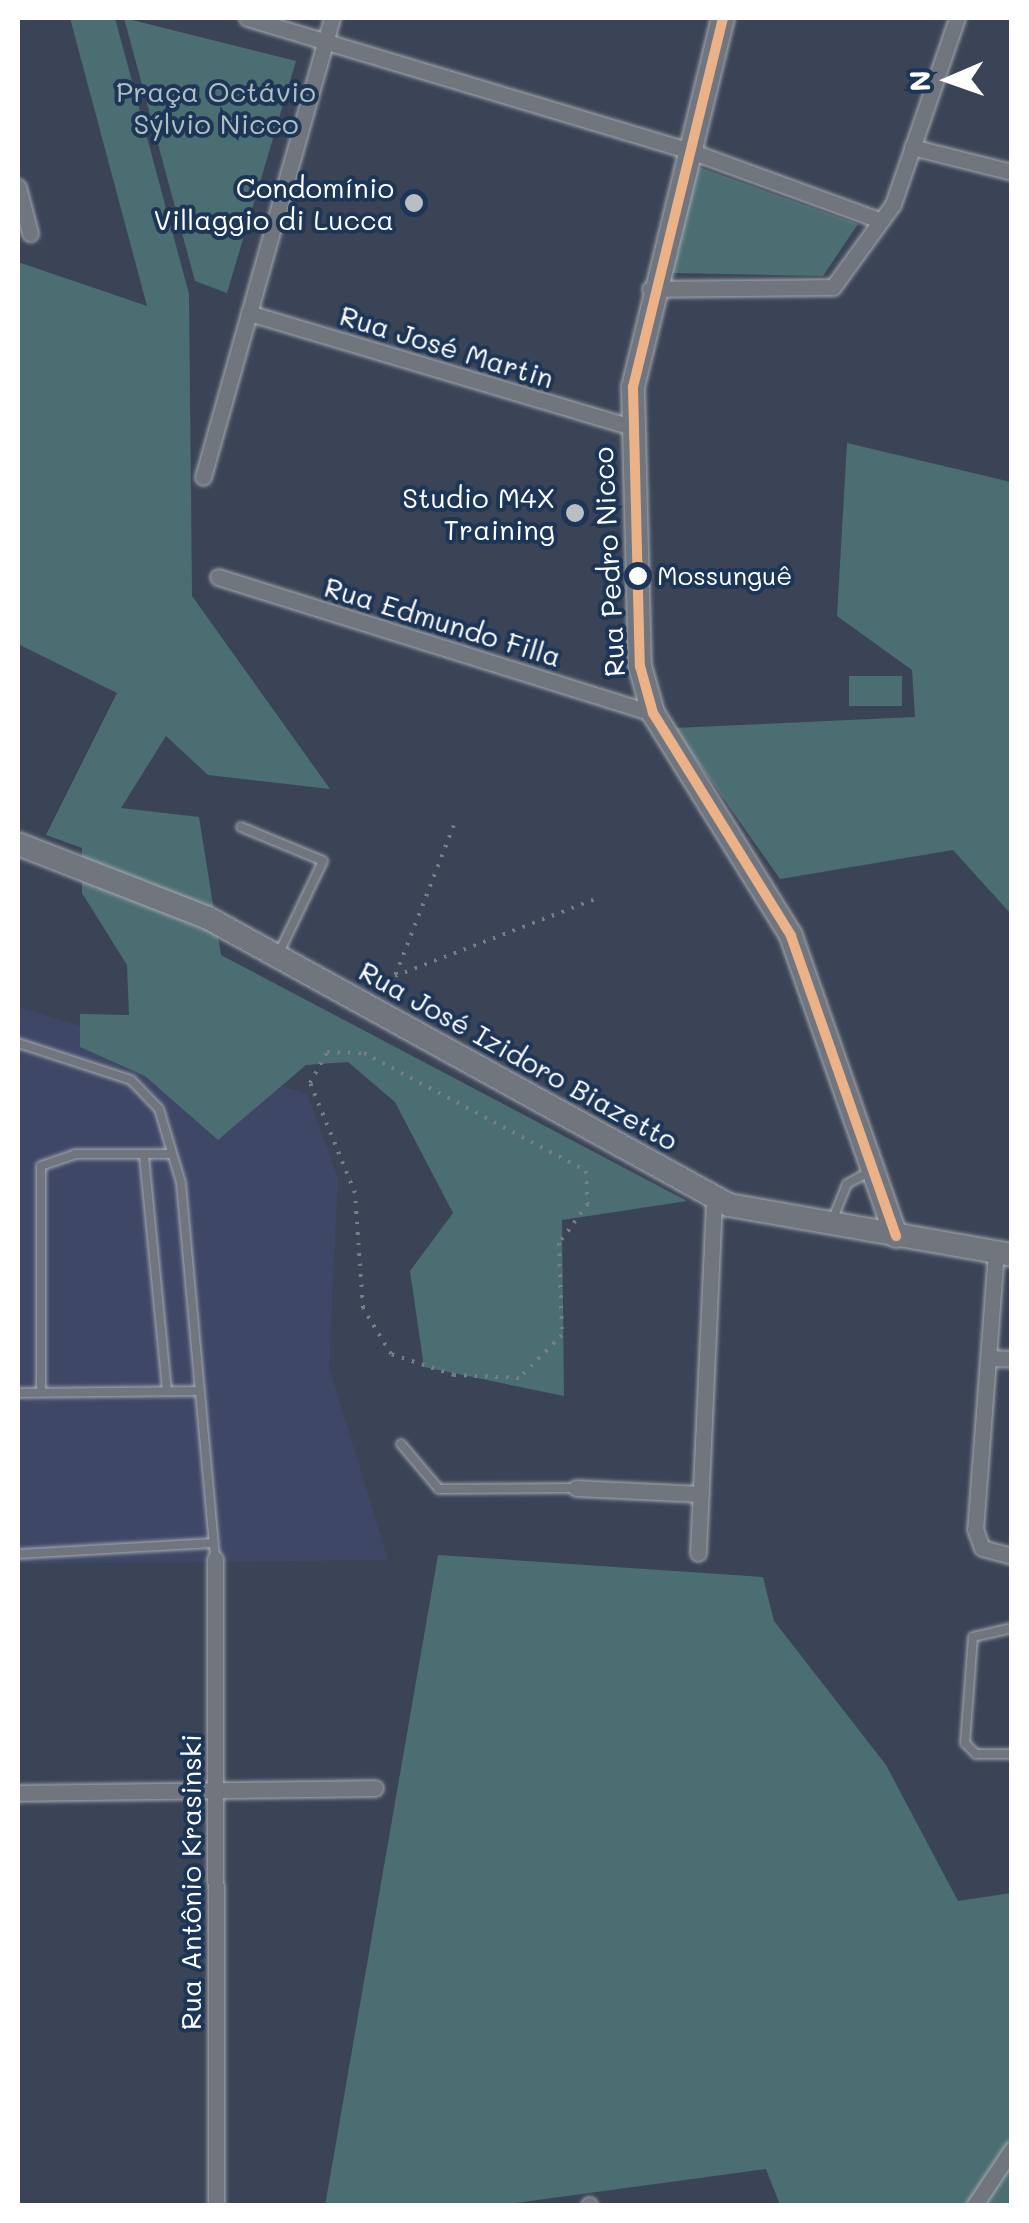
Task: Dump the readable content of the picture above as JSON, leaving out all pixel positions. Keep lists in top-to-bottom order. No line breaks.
{"streets":{"street":["Rua José Martin","Rua Pedro Nicco","Rua Edmundo Filla","Rua José Izidoro Biazetto","Rua Antônio Krasinski"]},"crossings":[["Rua José Martin","Rua Pedro Nicco"],["Rua Pedro Nicco","Rua Edmundo Filla"],["Rua Pedro Nicco","Rua José Izidoro Biazetto"]],"parks":["Praça Octávio Sýlvio Nicco"],"places":["Condomínio Villaggio di Lucca","Studio M4X Training","Mossunguê"],"north":"left"}
